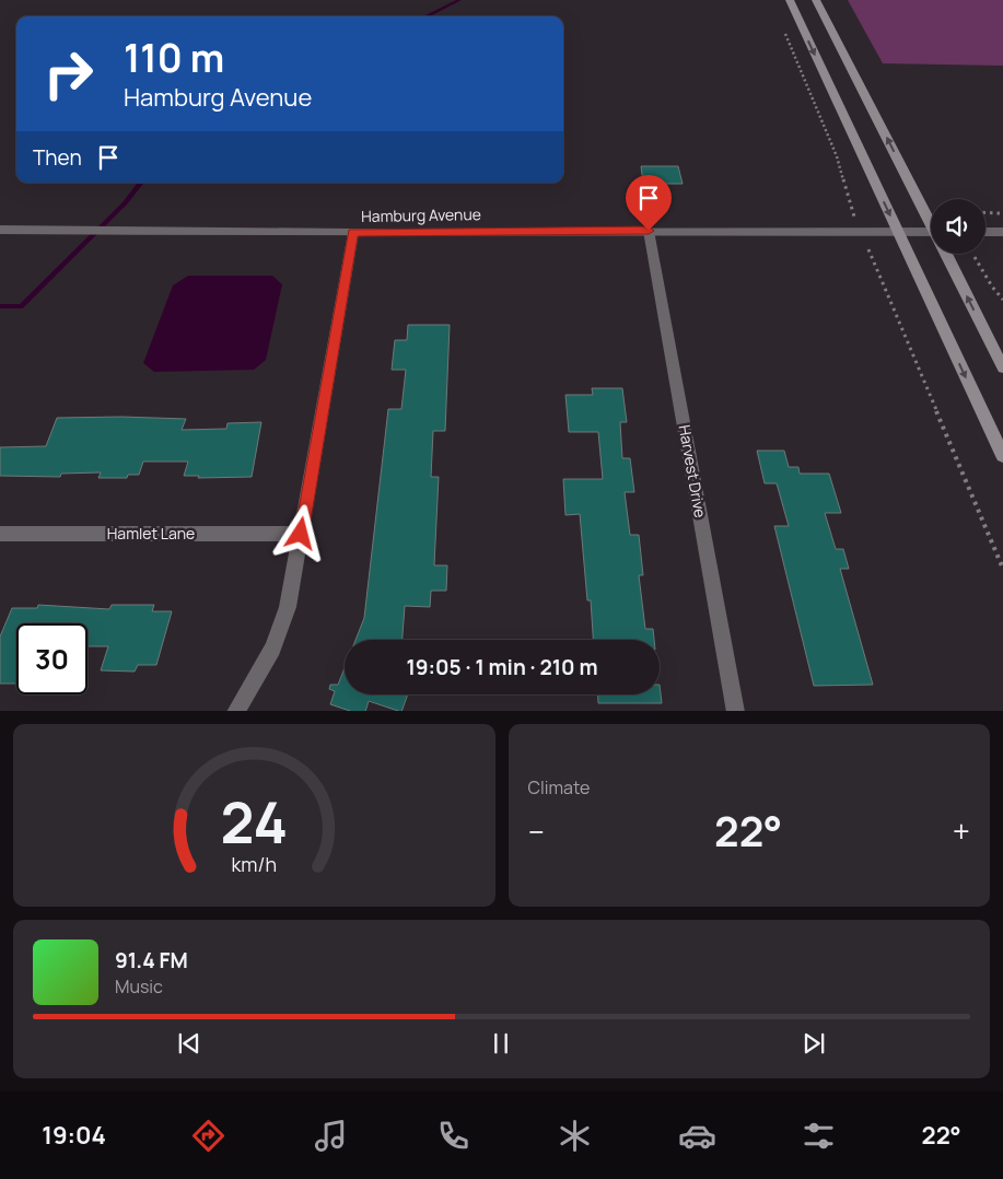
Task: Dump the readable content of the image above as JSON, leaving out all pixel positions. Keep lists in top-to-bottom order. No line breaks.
{"streets":{"street":["Hamburg Avenue","Harvest Drive","Hamlet Lane"]},"crossings":[["Hamburg Avenue","Harvest Drive"]],"page":{"turn":["110 m","Hamburg Avenue"],"then":"Then","limit":"30","trip":"19:05 · 1 min · 210 m","tile":"Climate","heat":["−","22°","+"],"song":["91.4 FM","Music"],"tabs":["19:04","22°"],"gauge":["24","km/h"]}}
